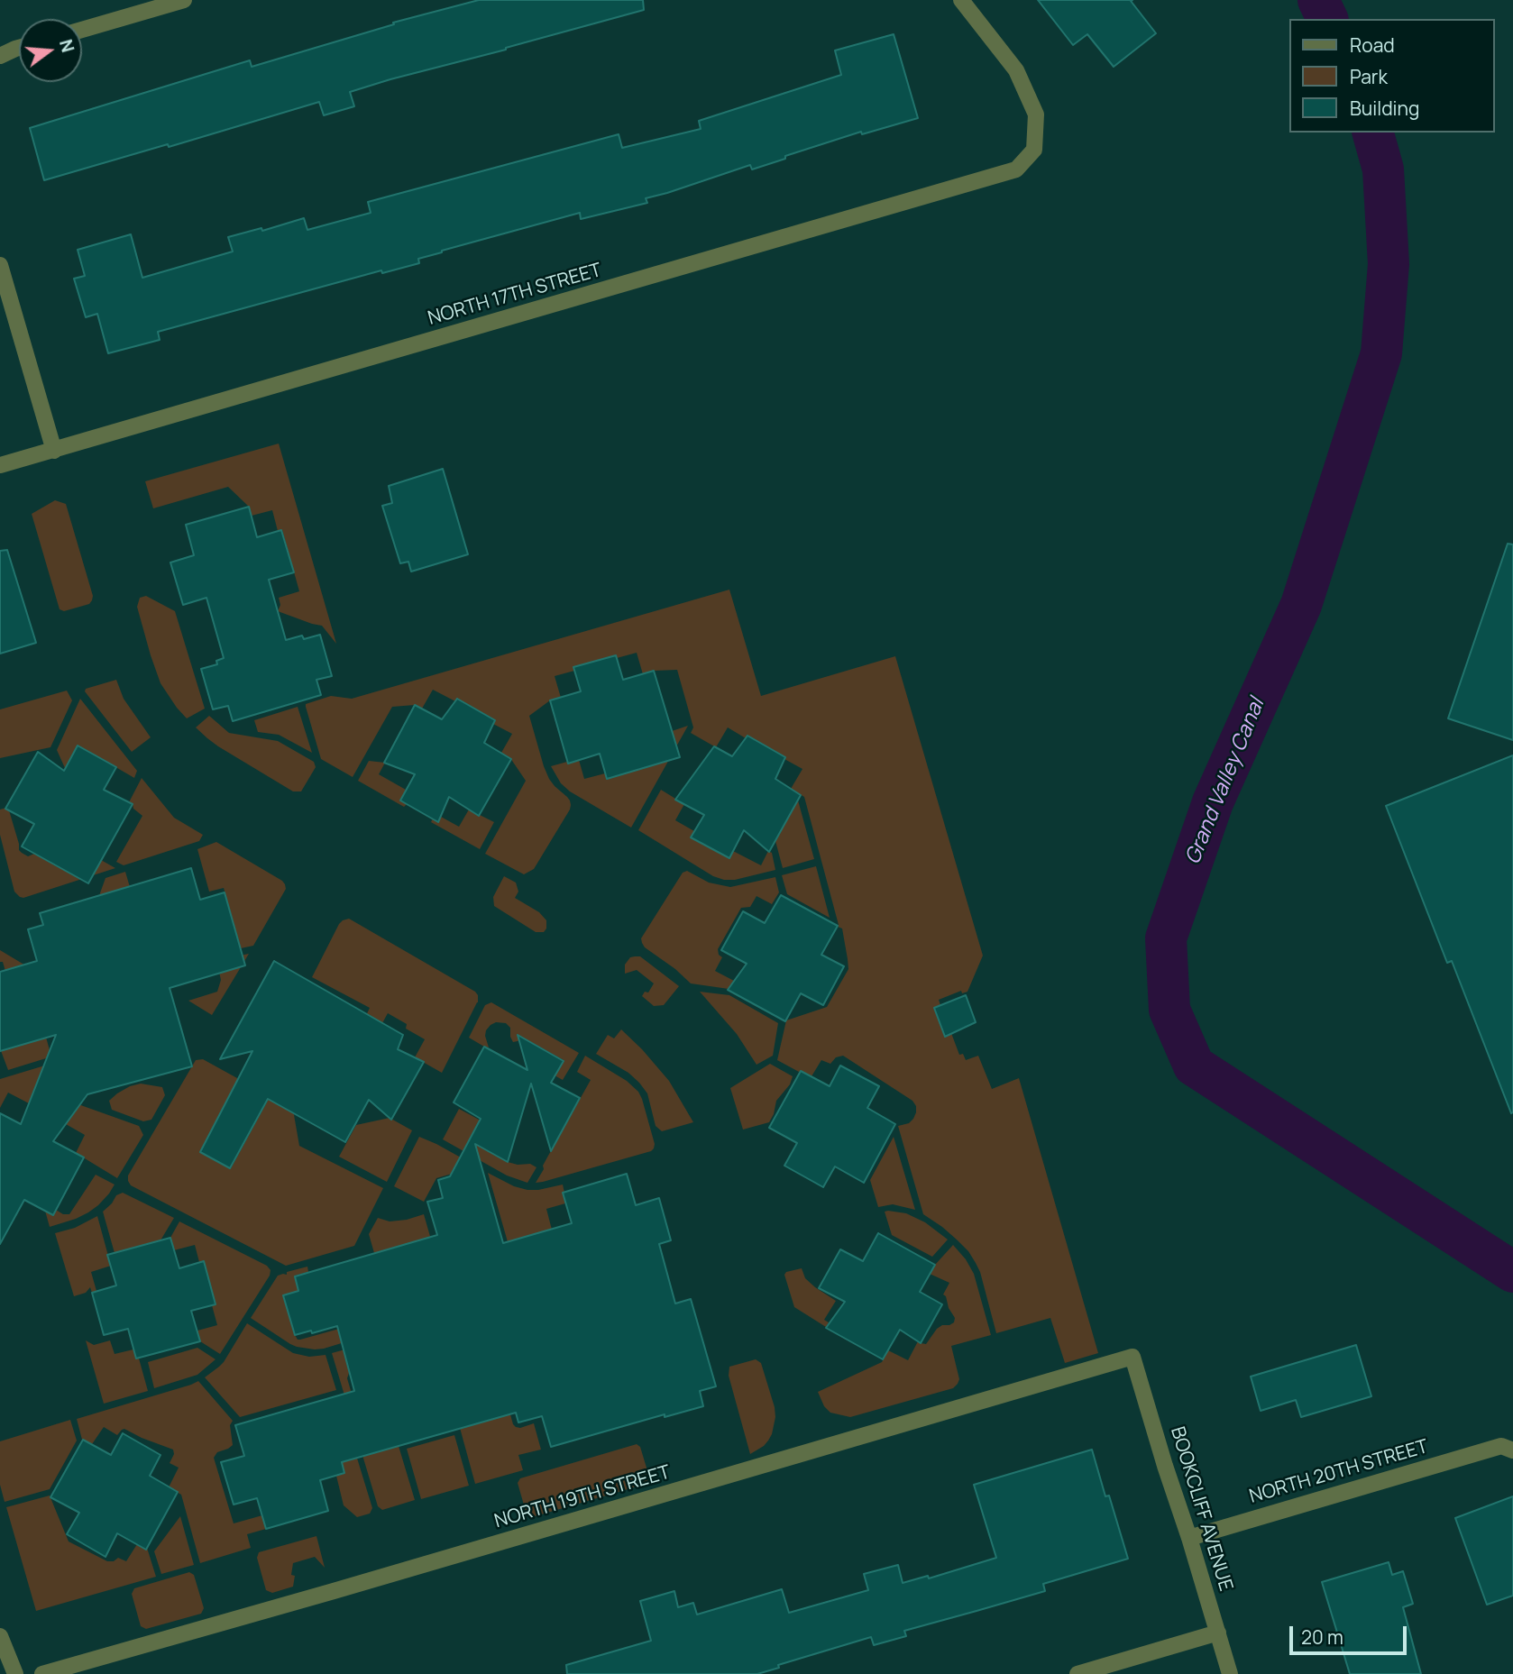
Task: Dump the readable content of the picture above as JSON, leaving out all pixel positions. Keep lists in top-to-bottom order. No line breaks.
{"streets":{"street":["NORTH 17TH STREET","NORTH 20TH STREET","NORTH 19TH STREET","BOOKCLIFF AVENUE"]},"crossings":[["NORTH 20TH STREET","BOOKCLIFF AVENUE"],["NORTH 19TH STREET","BOOKCLIFF AVENUE"]],"water":["Grand Valley Canal"],"legend":["Road","Park","Building"],"scale_bar":"20 m","north":"right"}
